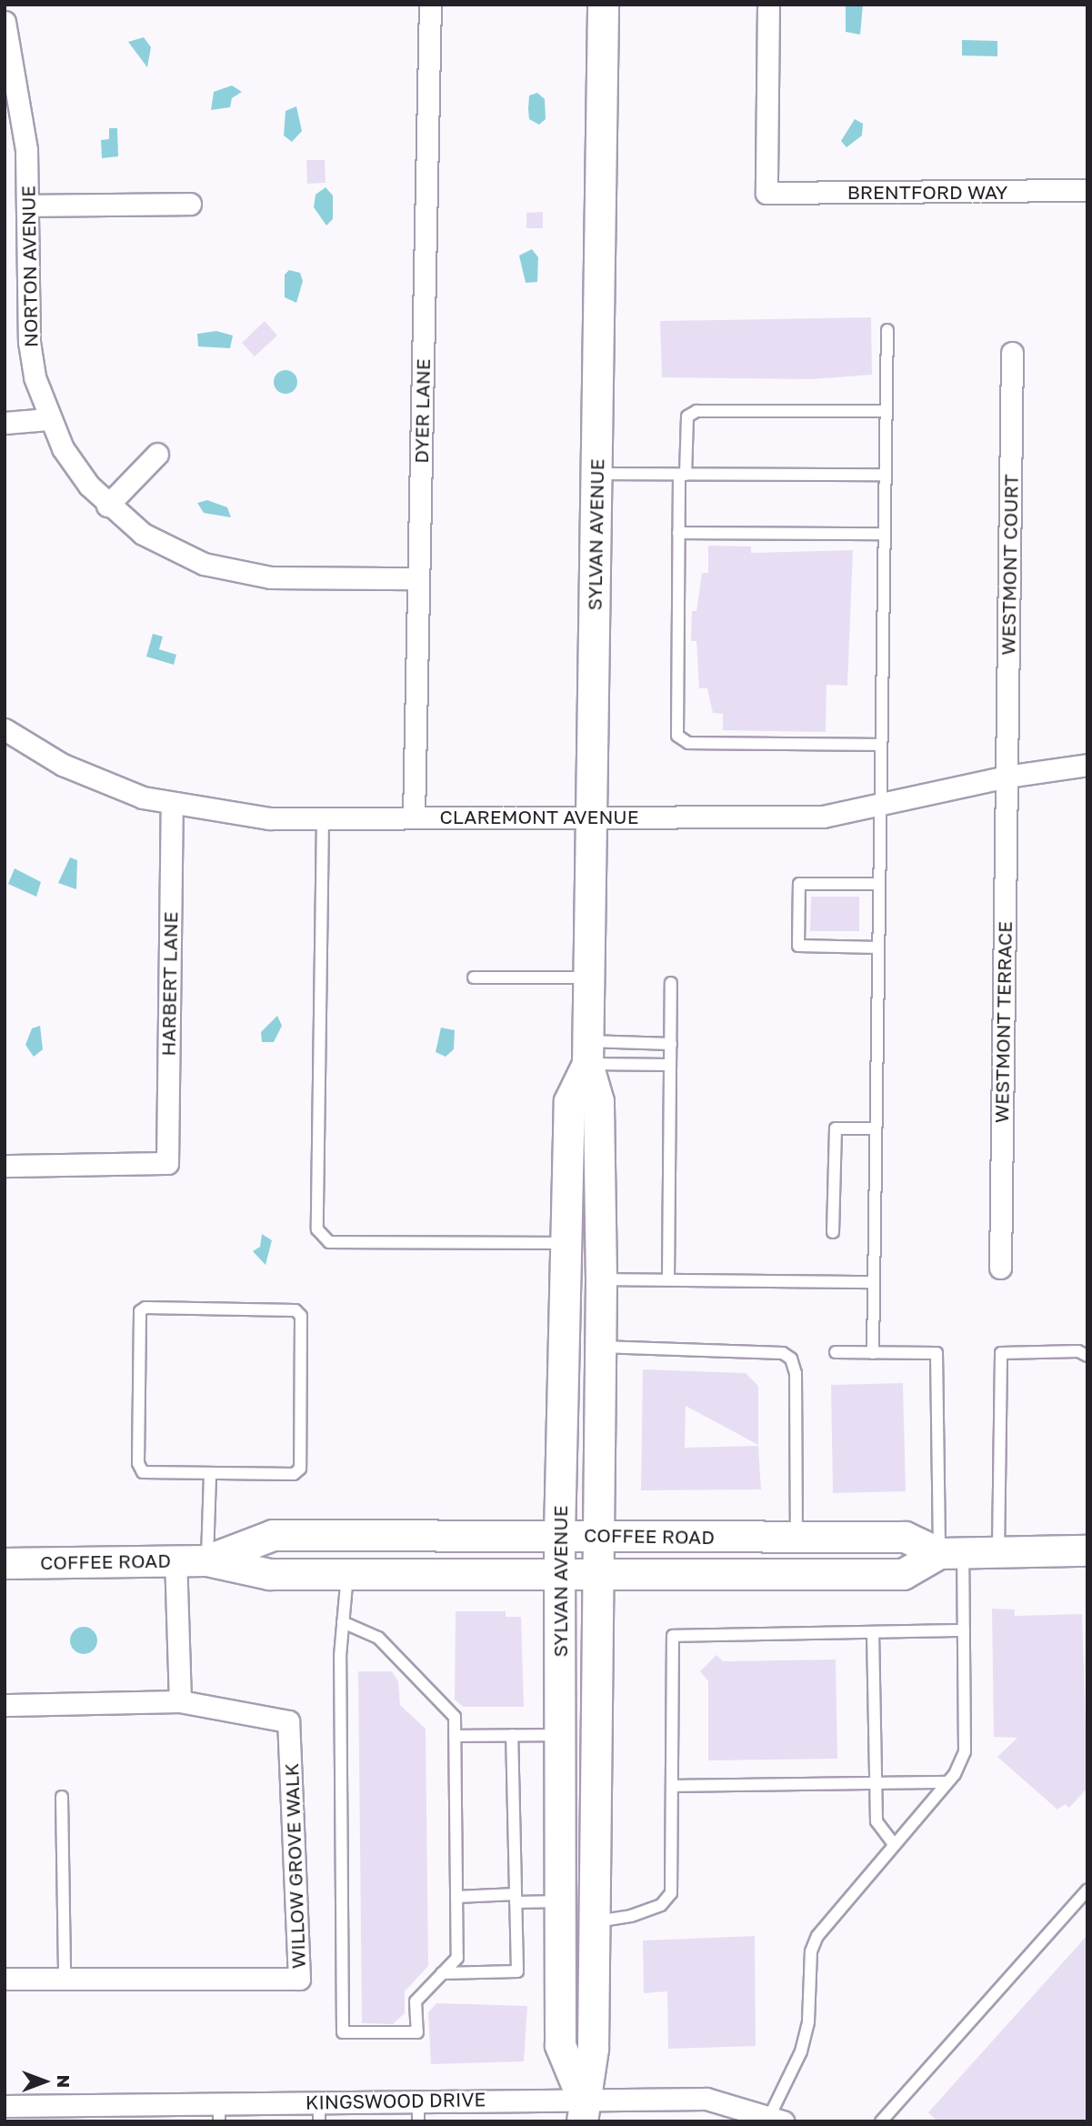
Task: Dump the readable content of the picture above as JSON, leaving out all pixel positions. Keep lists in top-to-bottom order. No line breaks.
{"streets":{"main road":["SYLVAN AVENUE","COFFEE ROAD"],"street":["BRENTFORD WAY","NORTON AVENUE","DYER LANE","WESTMONT COURT","CLAREMONT AVENUE","HARBERT LANE","WESTMONT TERRACE","WILLOW GROVE WALK","KINGSWOOD DRIVE"]},"crossings":[["NORTON AVENUE","DYER LANE"],["DYER LANE","CLAREMONT AVENUE"],["SYLVAN AVENUE","CLAREMONT AVENUE"],["SYLVAN AVENUE","COFFEE ROAD"],["SYLVAN AVENUE","KINGSWOOD DRIVE"],["WESTMONT COURT","CLAREMONT AVENUE"],["WESTMONT COURT","WESTMONT TERRACE"],["CLAREMONT AVENUE","HARBERT LANE"],["CLAREMONT AVENUE","WESTMONT TERRACE"]],"north":"right"}
